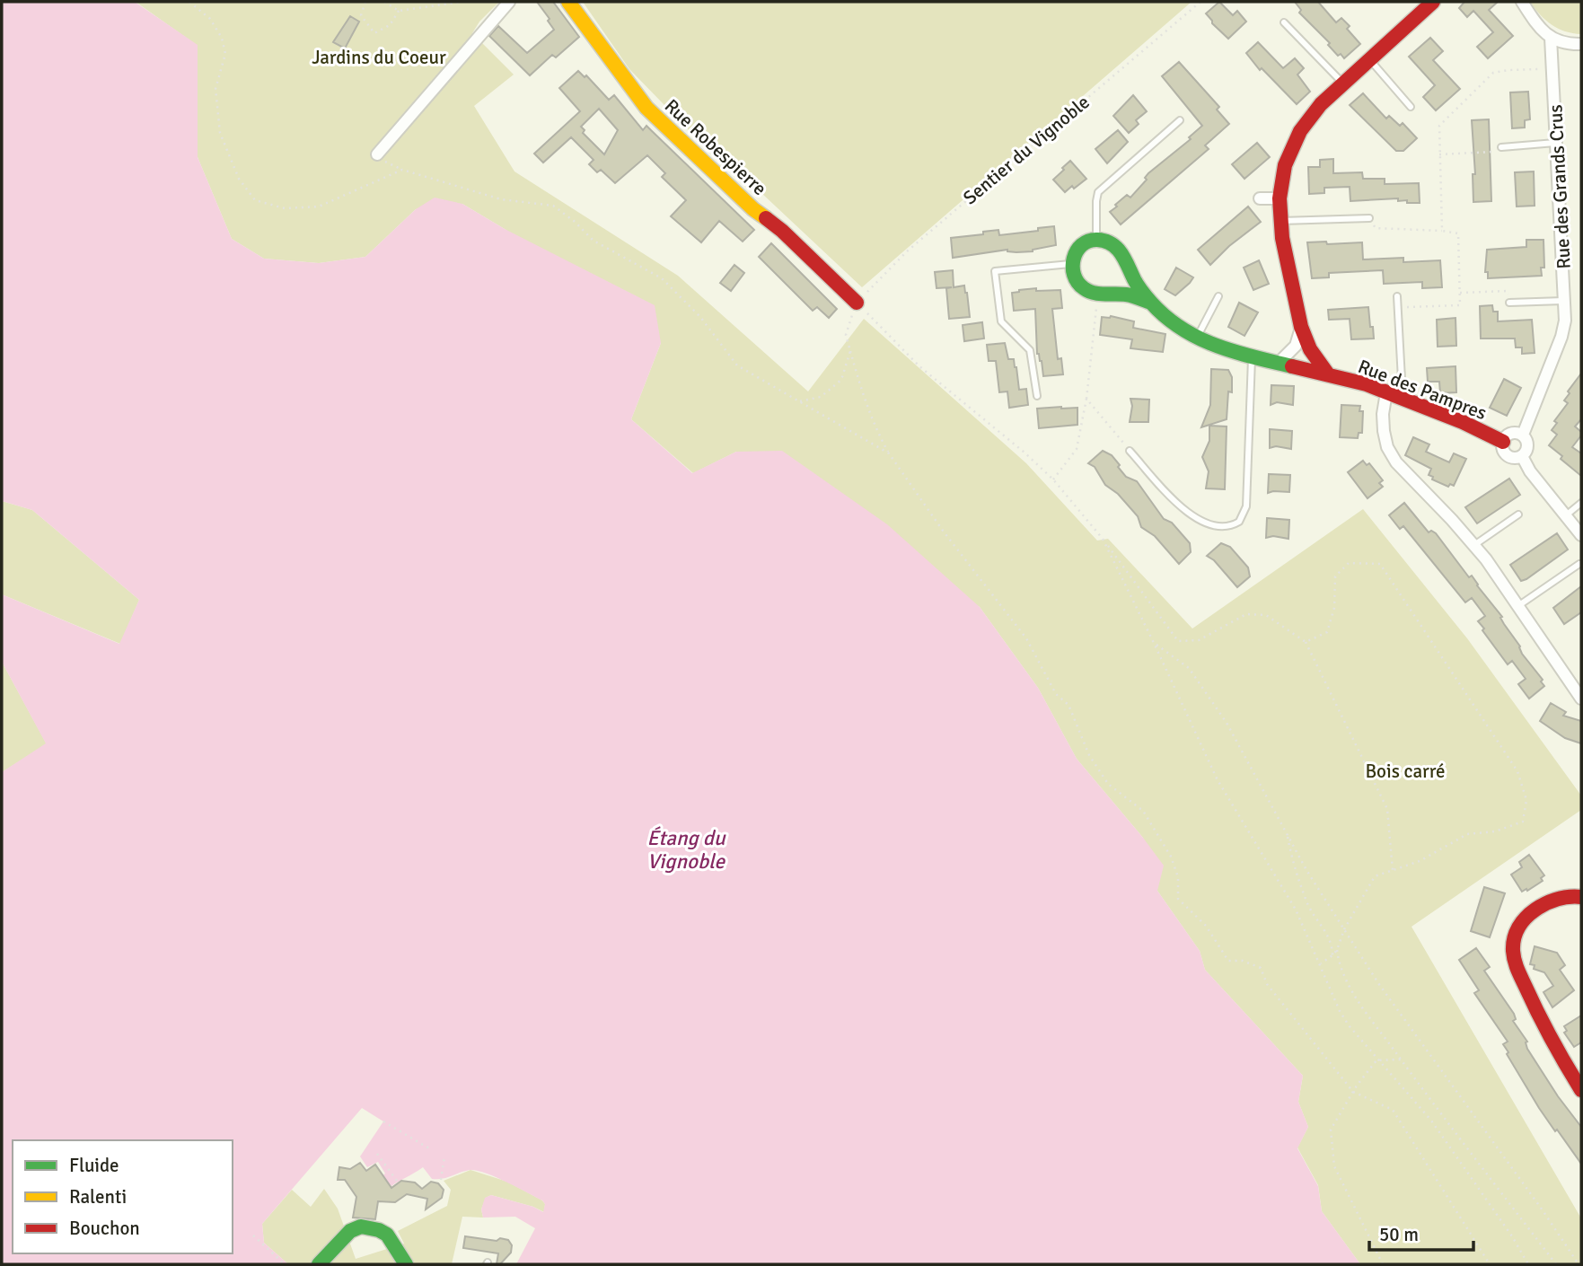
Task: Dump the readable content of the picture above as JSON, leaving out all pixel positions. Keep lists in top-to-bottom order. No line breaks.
{"streets":{"street":["Rue Robespierre","Rue des Grands Crus","Rue des Pampres"],"path":["Sentier du Vignoble"]},"crossings":[["Rue Robespierre","Sentier du Vignoble"],["Rue des Grands Crus","Rue des Pampres"]],"water":["Étang du Vignoble"],"parks":["Jardins du Coeur","Bois carré"],"legend":["Fluide","Ralenti","Bouchon"],"scale_bar":"50 m"}
